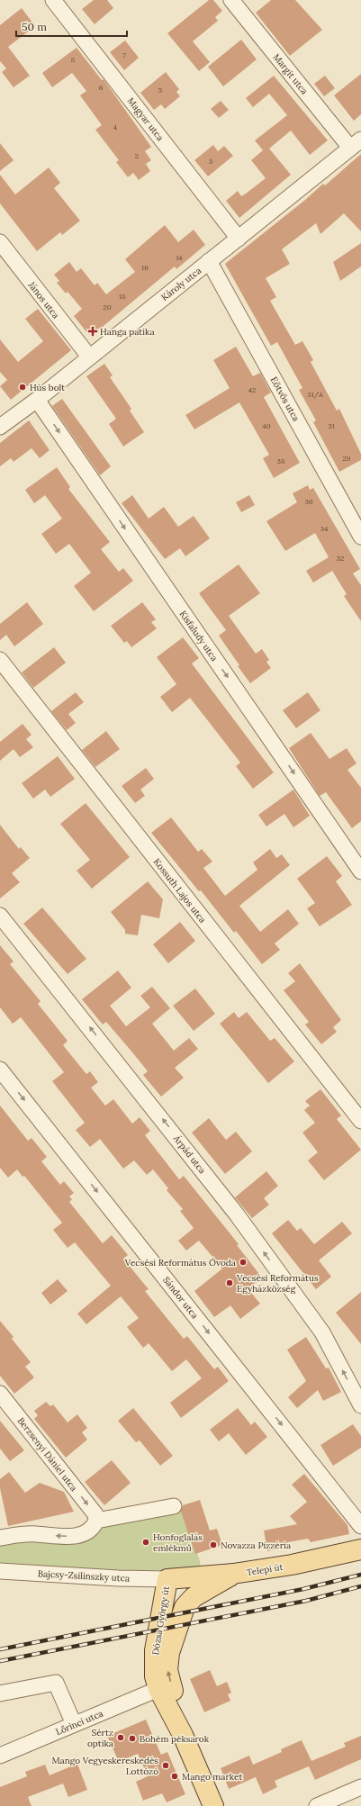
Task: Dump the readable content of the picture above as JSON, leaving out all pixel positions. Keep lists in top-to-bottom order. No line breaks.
{"streets":{"main road":["Telepi út","Dózsa György út"],"street":["Margit utca","Magyar utca","Károly utca","János utca","Eötvös utca","Kisfaludy utca","Kossuth Lajos utca","Árpád utca","Sándor utca","Berzsenyi Dániel utca","Bajcsy-Zsilinszky utca","Lőrinci utca"]},"crossings":[["Margit utca","Károly utca"],["Magyar utca","Károly utca"],["Károly utca","János utca"],["Károly utca","Eötvös utca"],["Károly utca","Kisfaludy utca"],["Telepi út","Bajcsy-Zsilinszky utca"],["Telepi út","Dózsa György út"],["Bajcsy-Zsilinszky utca","Dózsa György út"],["Dózsa György út","Lőrinci utca"]],"one_way":["Kisfaludy utca","Árpád utca","Sándor utca","Berzsenyi Dániel utca"],"places":{"health":["Hanga patika"],"other":["Hús bolt","Vecsési Református Óvoda","Vecsési Református Egyházközség","Honfoglalás emlékmű","Novazza Pizzéria","Sértz optika","Bohém péksarok","Mango Vegyeskereskedés Lottózó","Mango market"]},"house_numbers":["7","8","6","5","4","2","3","14","16","18","20","42","31/A","40","31","29","38","36","34","32"],"scale_bar":"50 m"}
